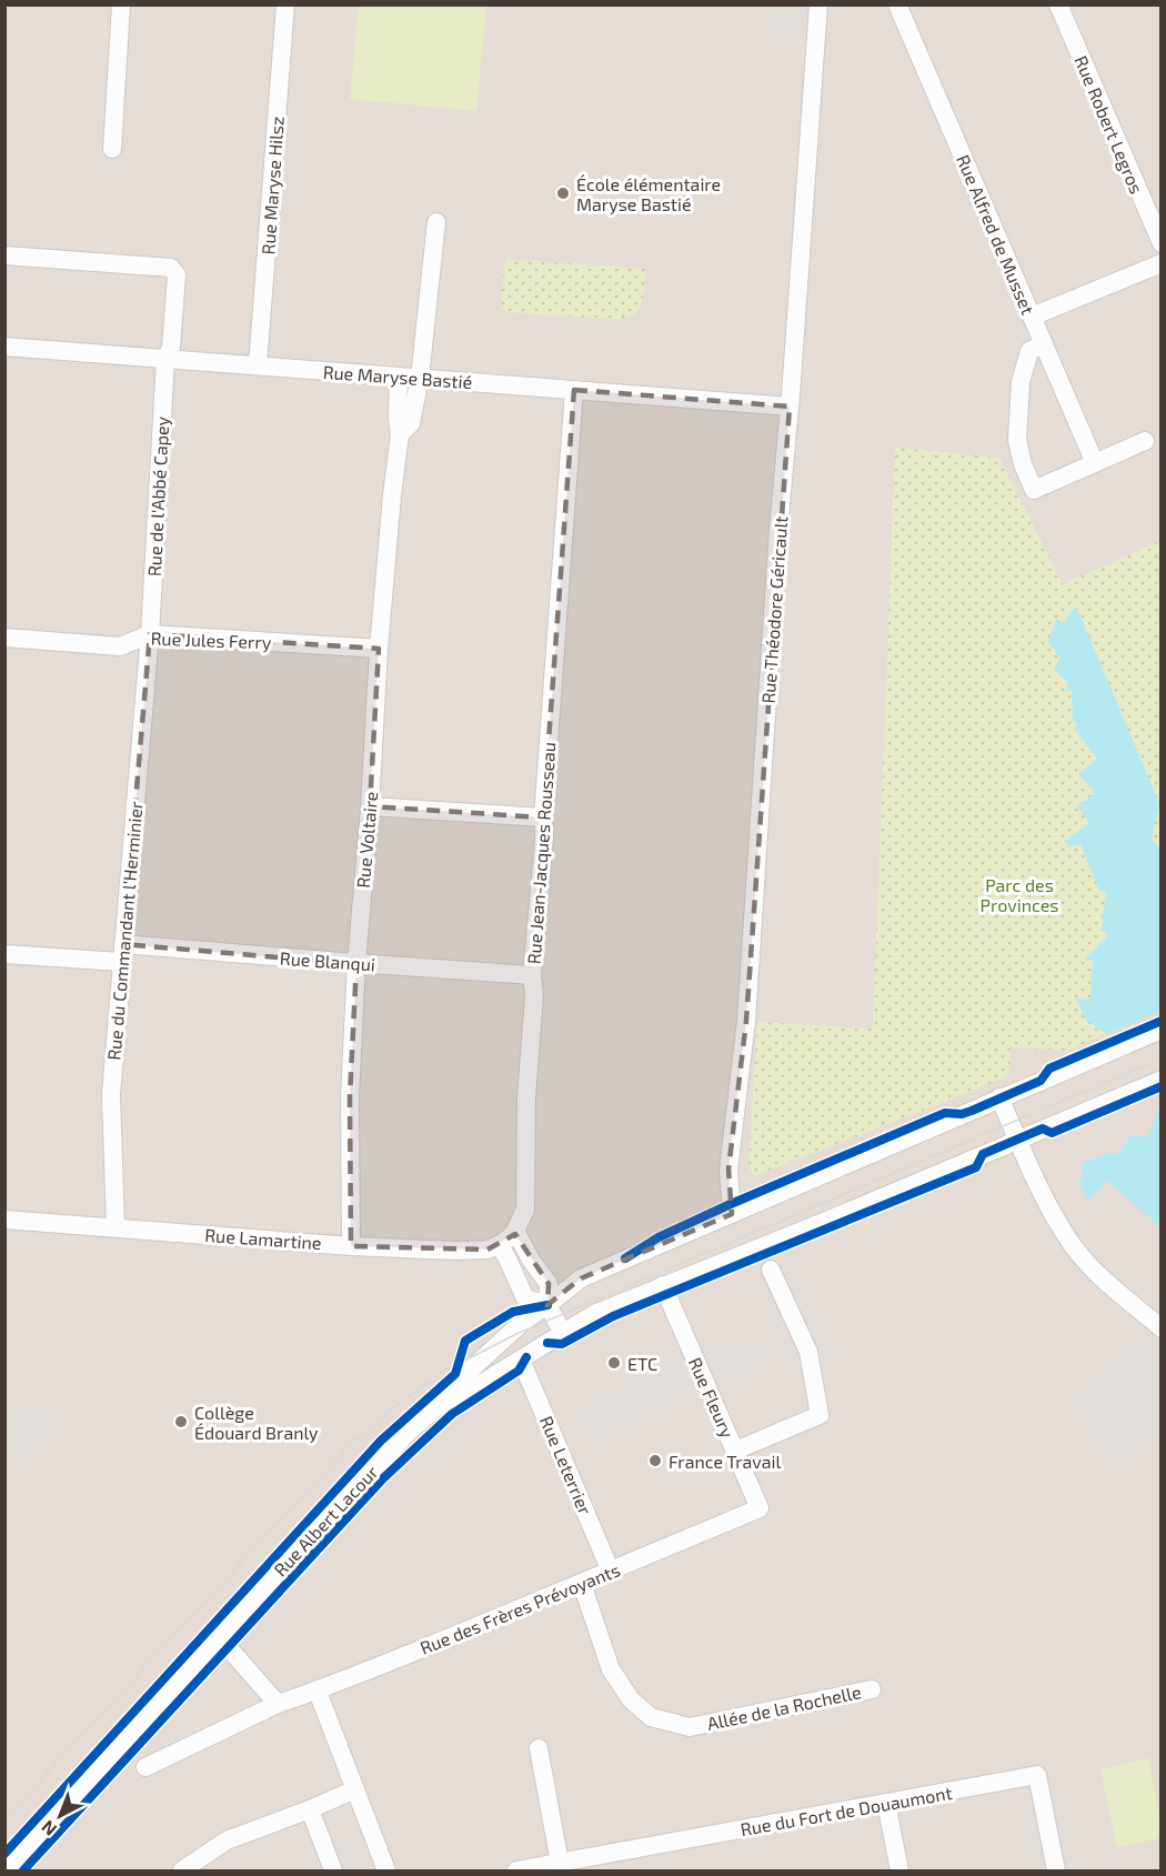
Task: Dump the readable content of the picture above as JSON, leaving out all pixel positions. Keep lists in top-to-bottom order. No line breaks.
{"streets":{"street":["Rue Robert Legros","Rue Maryse Hilsz","Rue Alfred de Musset","Rue Maryse Bastié","Rue de l'Abbé Capey","Rue Théodore Géricault","Rue Jules Ferry","Rue Voltaire","Rue Jean-Jacques Rousseau","Rue du Commandant l'Herminier","Rue Blanqui","Rue Lamartine","Rue Fleury","Rue Leterrier","Rue Albert Lacour","Rue des Frères Prévoyants","Allée de la Rochelle","Rue du Fort de Douaumont"]},"crossings":[["Rue Maryse Hilsz","Rue Maryse Bastié"],["Rue Maryse Bastié","Rue de l'Abbé Capey"],["Rue Maryse Bastié","Rue Théodore Géricault"],["Rue Maryse Bastié","Rue Voltaire"],["Rue Maryse Bastié","Rue Jean-Jacques Rousseau"],["Rue de l'Abbé Capey","Rue Jules Ferry"],["Rue de l'Abbé Capey","Rue du Commandant l'Herminier"],["Rue Jules Ferry","Rue Voltaire"],["Rue Jules Ferry","Rue du Commandant l'Herminier"],["Rue Voltaire","Rue Blanqui"],["Rue Voltaire","Rue Lamartine"],["Rue Jean-Jacques Rousseau","Rue Blanqui"],["Rue du Commandant l'Herminier","Rue Blanqui"],["Rue du Commandant l'Herminier","Rue Lamartine"],["Rue Fleury","Rue des Frères Prévoyants"],["Rue Leterrier","Rue des Frères Prévoyants"],["Rue des Frères Prévoyants","Allée de la Rochelle"]],"parks":["Parc des Provinces"],"places":["École élémentaire Maryse Bastié","ETC","Collège Édouard Branly","France Travail"],"north":"bottom left"}
